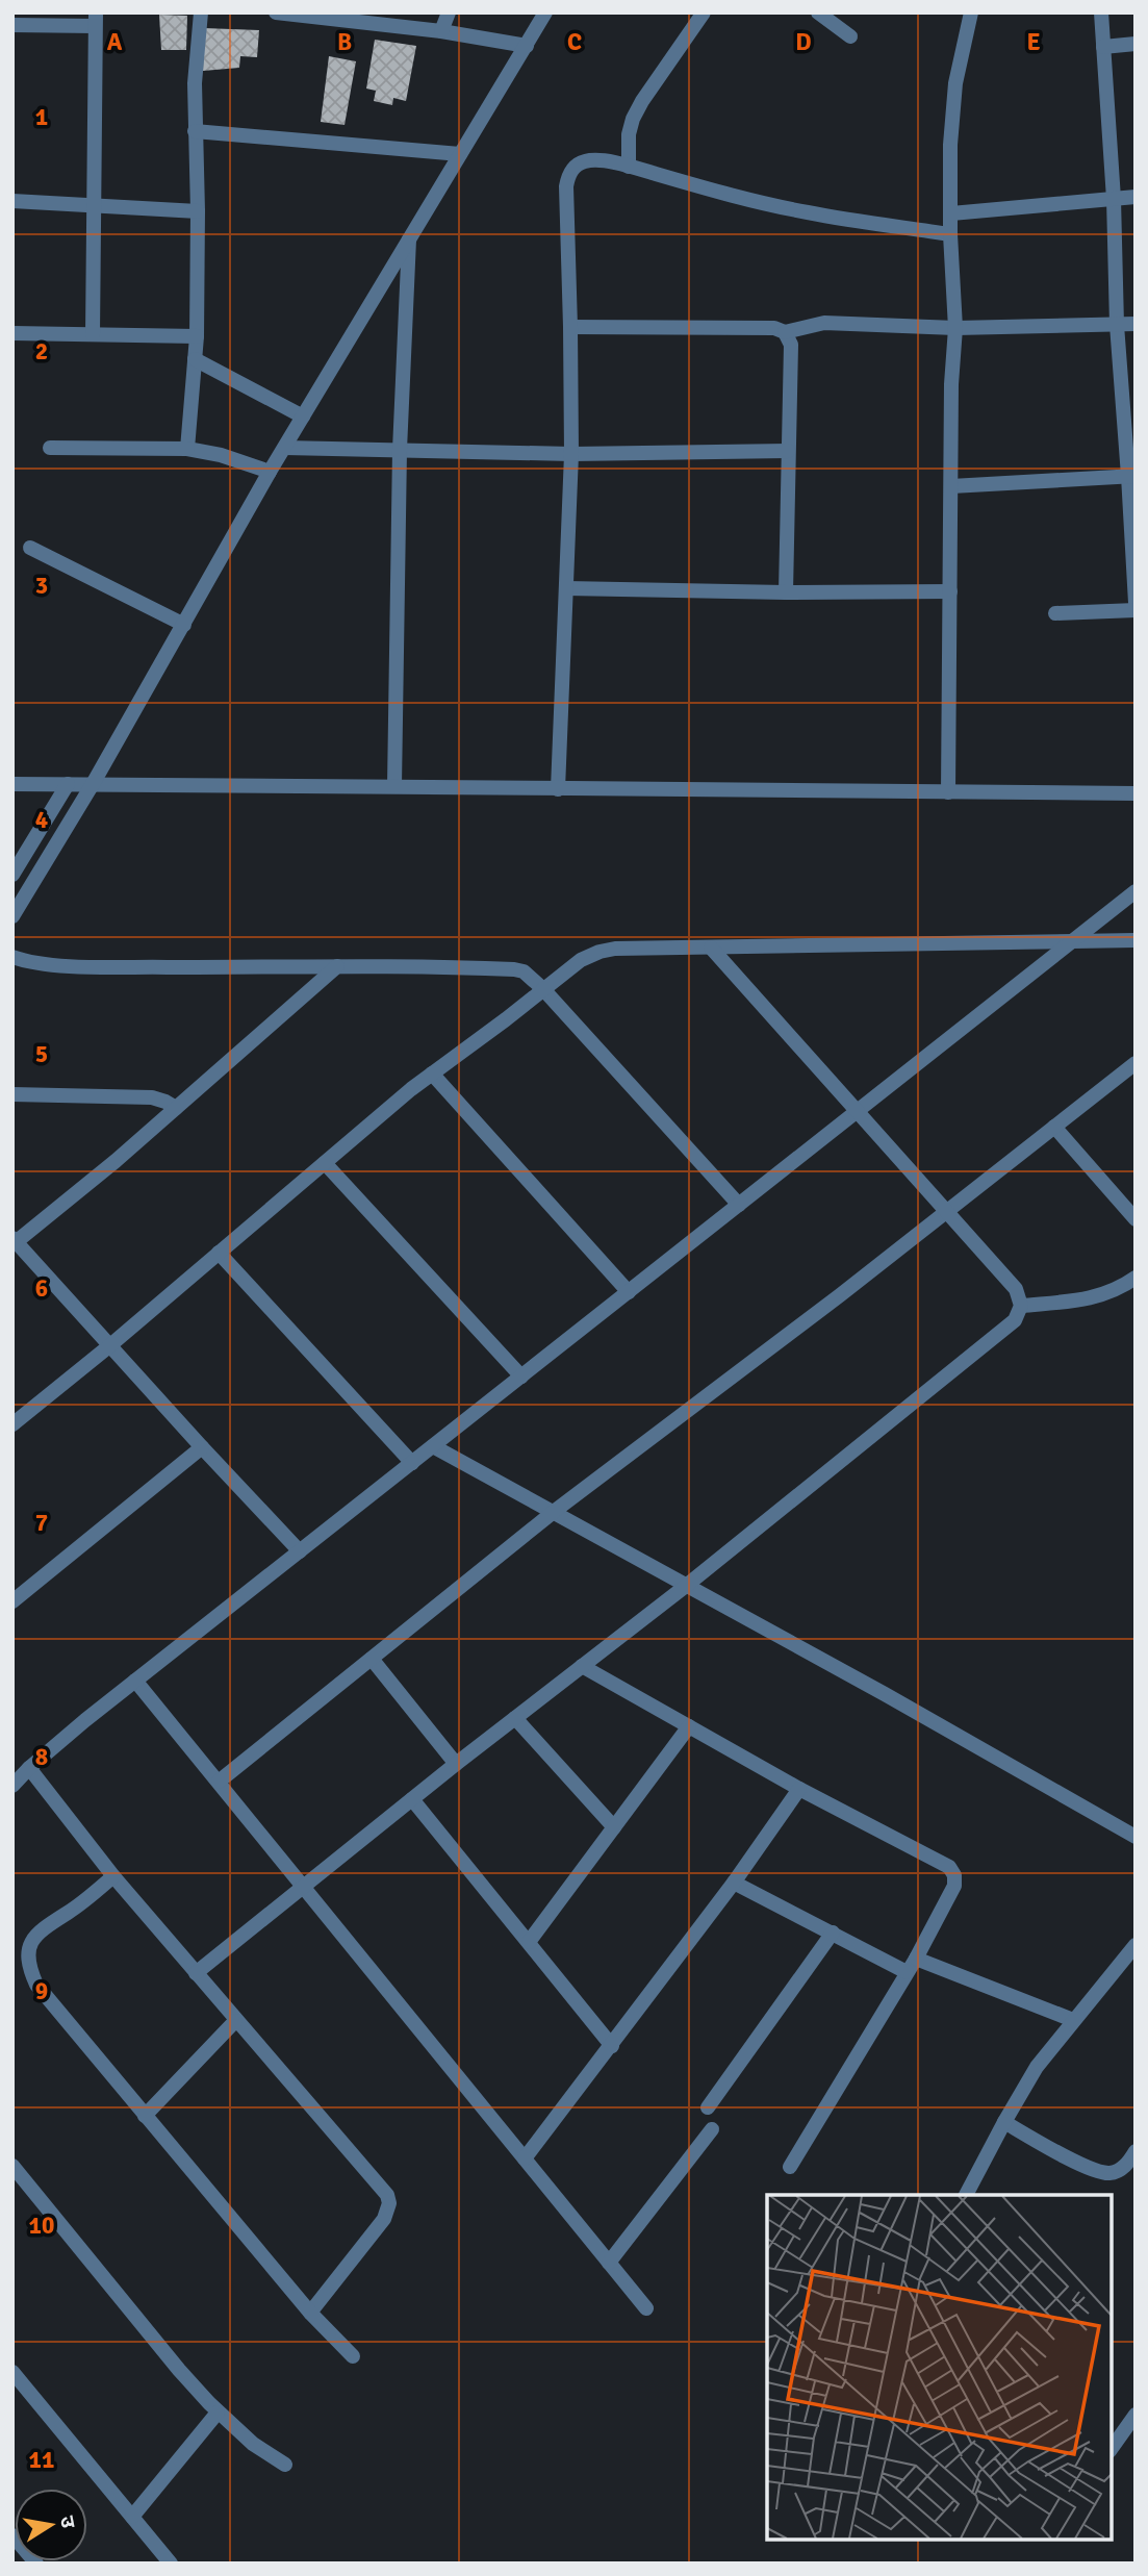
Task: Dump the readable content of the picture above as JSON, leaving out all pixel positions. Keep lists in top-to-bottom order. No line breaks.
{"north":"right","grid":{"columns":["A","B","C","D","E"],"rows":["1","2","3","4","5","6","7","8","9","10","11"]}}
